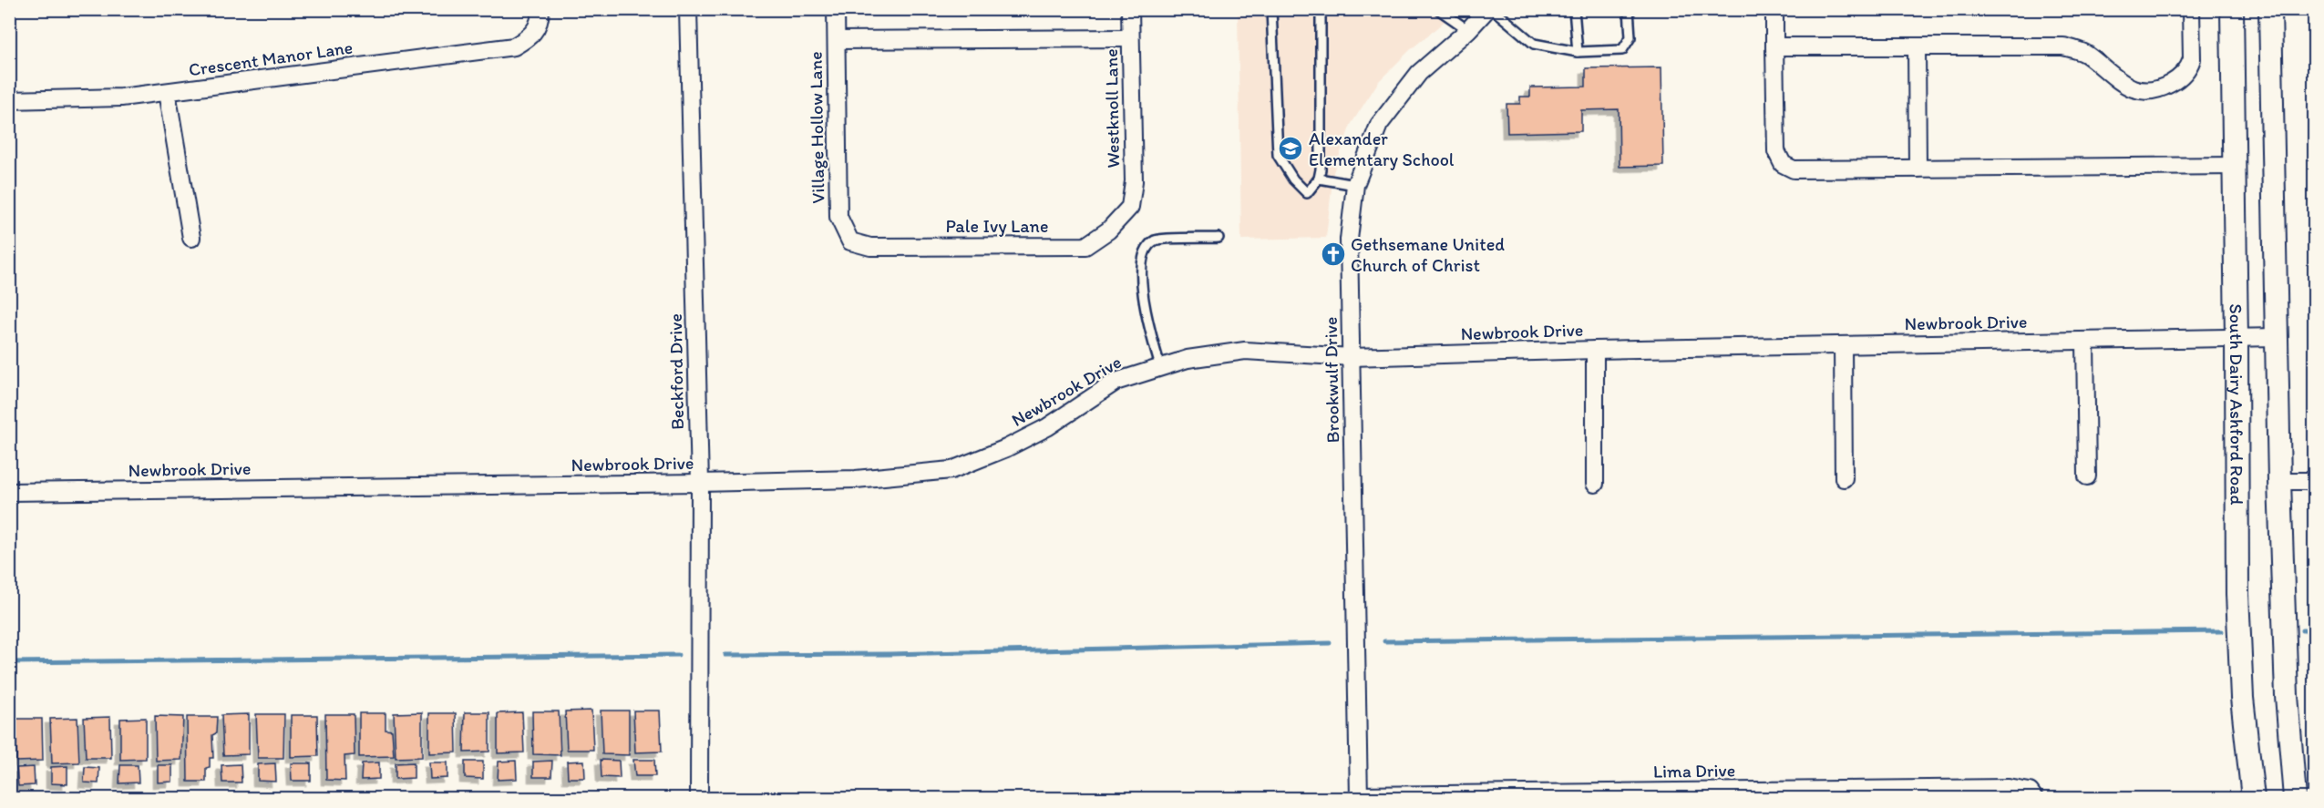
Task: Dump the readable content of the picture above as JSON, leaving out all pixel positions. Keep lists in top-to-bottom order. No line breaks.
{"streets":{"main road":["South Dairy Ashford Road"],"street":["Crescent Manor Lane","Westknoll Lane","Village Hollow Lane","Pale Ivy Lane","Newbrook Drive","Beckford Drive","Brookwulf Drive","Lima Drive"]},"crossings":[["Westknoll Lane","Pale Ivy Lane"],["Village Hollow Lane","Pale Ivy Lane"],["Newbrook Drive","Beckford Drive"],["Newbrook Drive","Brookwulf Drive"],["Newbrook Drive","South Dairy Ashford Road"],["Brookwulf Drive","Lima Drive"]],"places":{"school or university":["Alexander Elementary School"],"church":["Gethsemane United Church of Christ"]}}
